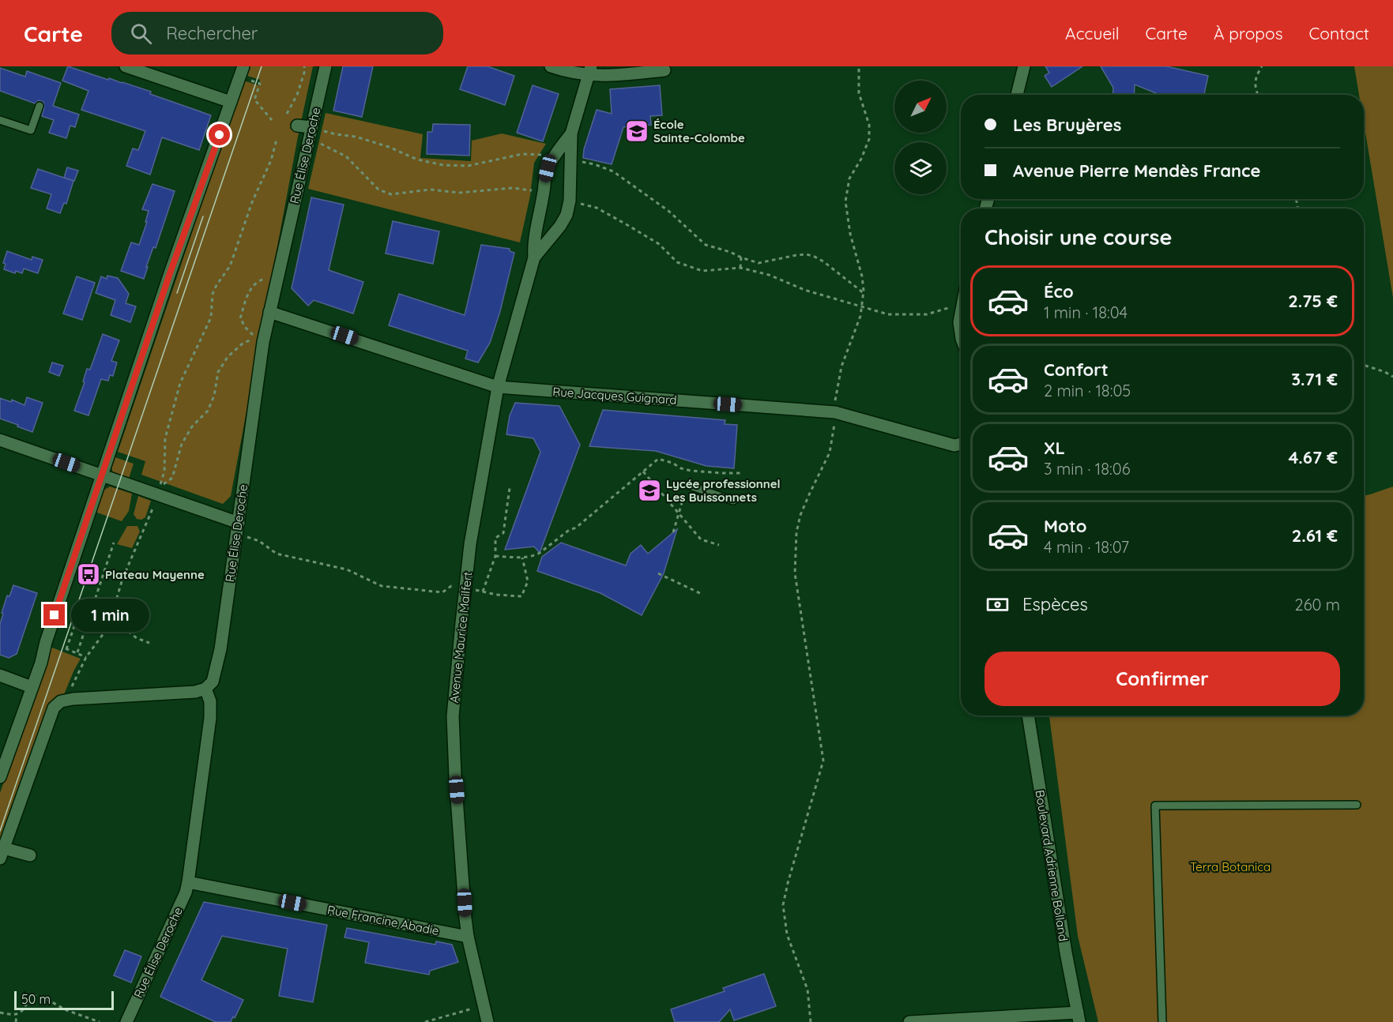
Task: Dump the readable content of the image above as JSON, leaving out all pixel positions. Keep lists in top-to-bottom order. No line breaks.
{"streets":{"street":["Rue Élise Deroche","Rue Jacques Guignard","Avenue Maurice Mailfert","Boulevard Adrienne Bolland","Rue Francine Abadie"]},"crossings":[["Rue Élise Deroche","Rue Jacques Guignard"],["Rue Élise Deroche","Rue Francine Abadie"],["Rue Jacques Guignard","Avenue Maurice Mailfert"],["Avenue Maurice Mailfert","Rue Francine Abadie"]],"parks":["Terra Botanica"],"places":{"school or university":["École Sainte-Colombe","Lycée professionnel Les Buissonnets"],"bus stop":["Plateau Mayenne"]},"scale_bar":"50 m","north":"top right","page":{"header":"Carte","search":"Rechercher","nav":["Accueil","Carte","À propos","Contact"],"banner":["Les Bruyères","Avenue Pierre Mendès France"],"heading":"Choisir une course","list":[{"name":"Éco","note":"1 min · 18:04","value":"2.75 €"},{"name":"Confort","note":"2 min · 18:05","value":"3.71 €"},{"name":"XL","note":"3 min · 18:06","value":"4.67 €"},{"name":"Moto","note":"4 min · 18:07","value":"2.61 €"}],"pay":["Espèces","260 m"],"bubble":"1 min","buttons":"Confirmer","scale":"50 m"}}
